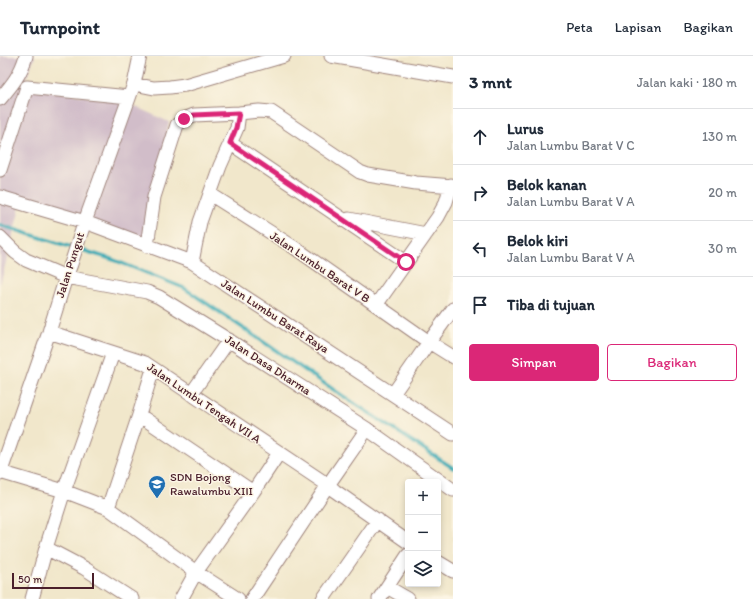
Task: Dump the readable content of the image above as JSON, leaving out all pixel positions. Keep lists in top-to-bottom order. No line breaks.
{"streets":{"street":["Jalan Pungut","Jalan Lumbu Barat V B","Jalan Lumbu Barat Raya","Jalan Dasa Dharma","Jalan Lumbu Tengah VII A"]},"crossings":[["Jalan Pungut","Jalan Lumbu Barat Raya"],["Jalan Pungut","Jalan Dasa Dharma"],["Jalan Pungut","Jalan Lumbu Tengah VII A"]],"places":{"school or university":["SDN Bojong Rawalumbu XIII"]},"scale_bar":"50 m","page":{"header":"Turnpoint","nav":["Peta","Lapisan","Bagikan"],"heading":["3 mnt","Jalan kaki · 180 m"],"list":[["Lurus","Jalan Lumbu Barat V C","130 m"],["Belok kanan","Jalan Lumbu Barat V A","20 m"],["Belok kiri","Jalan Lumbu Barat V A","30 m"],"Tiba di tujuan"],"buttons":["Simpan","Bagikan"],"map_buttons":["+","−"],"scale":"50 m"}}
